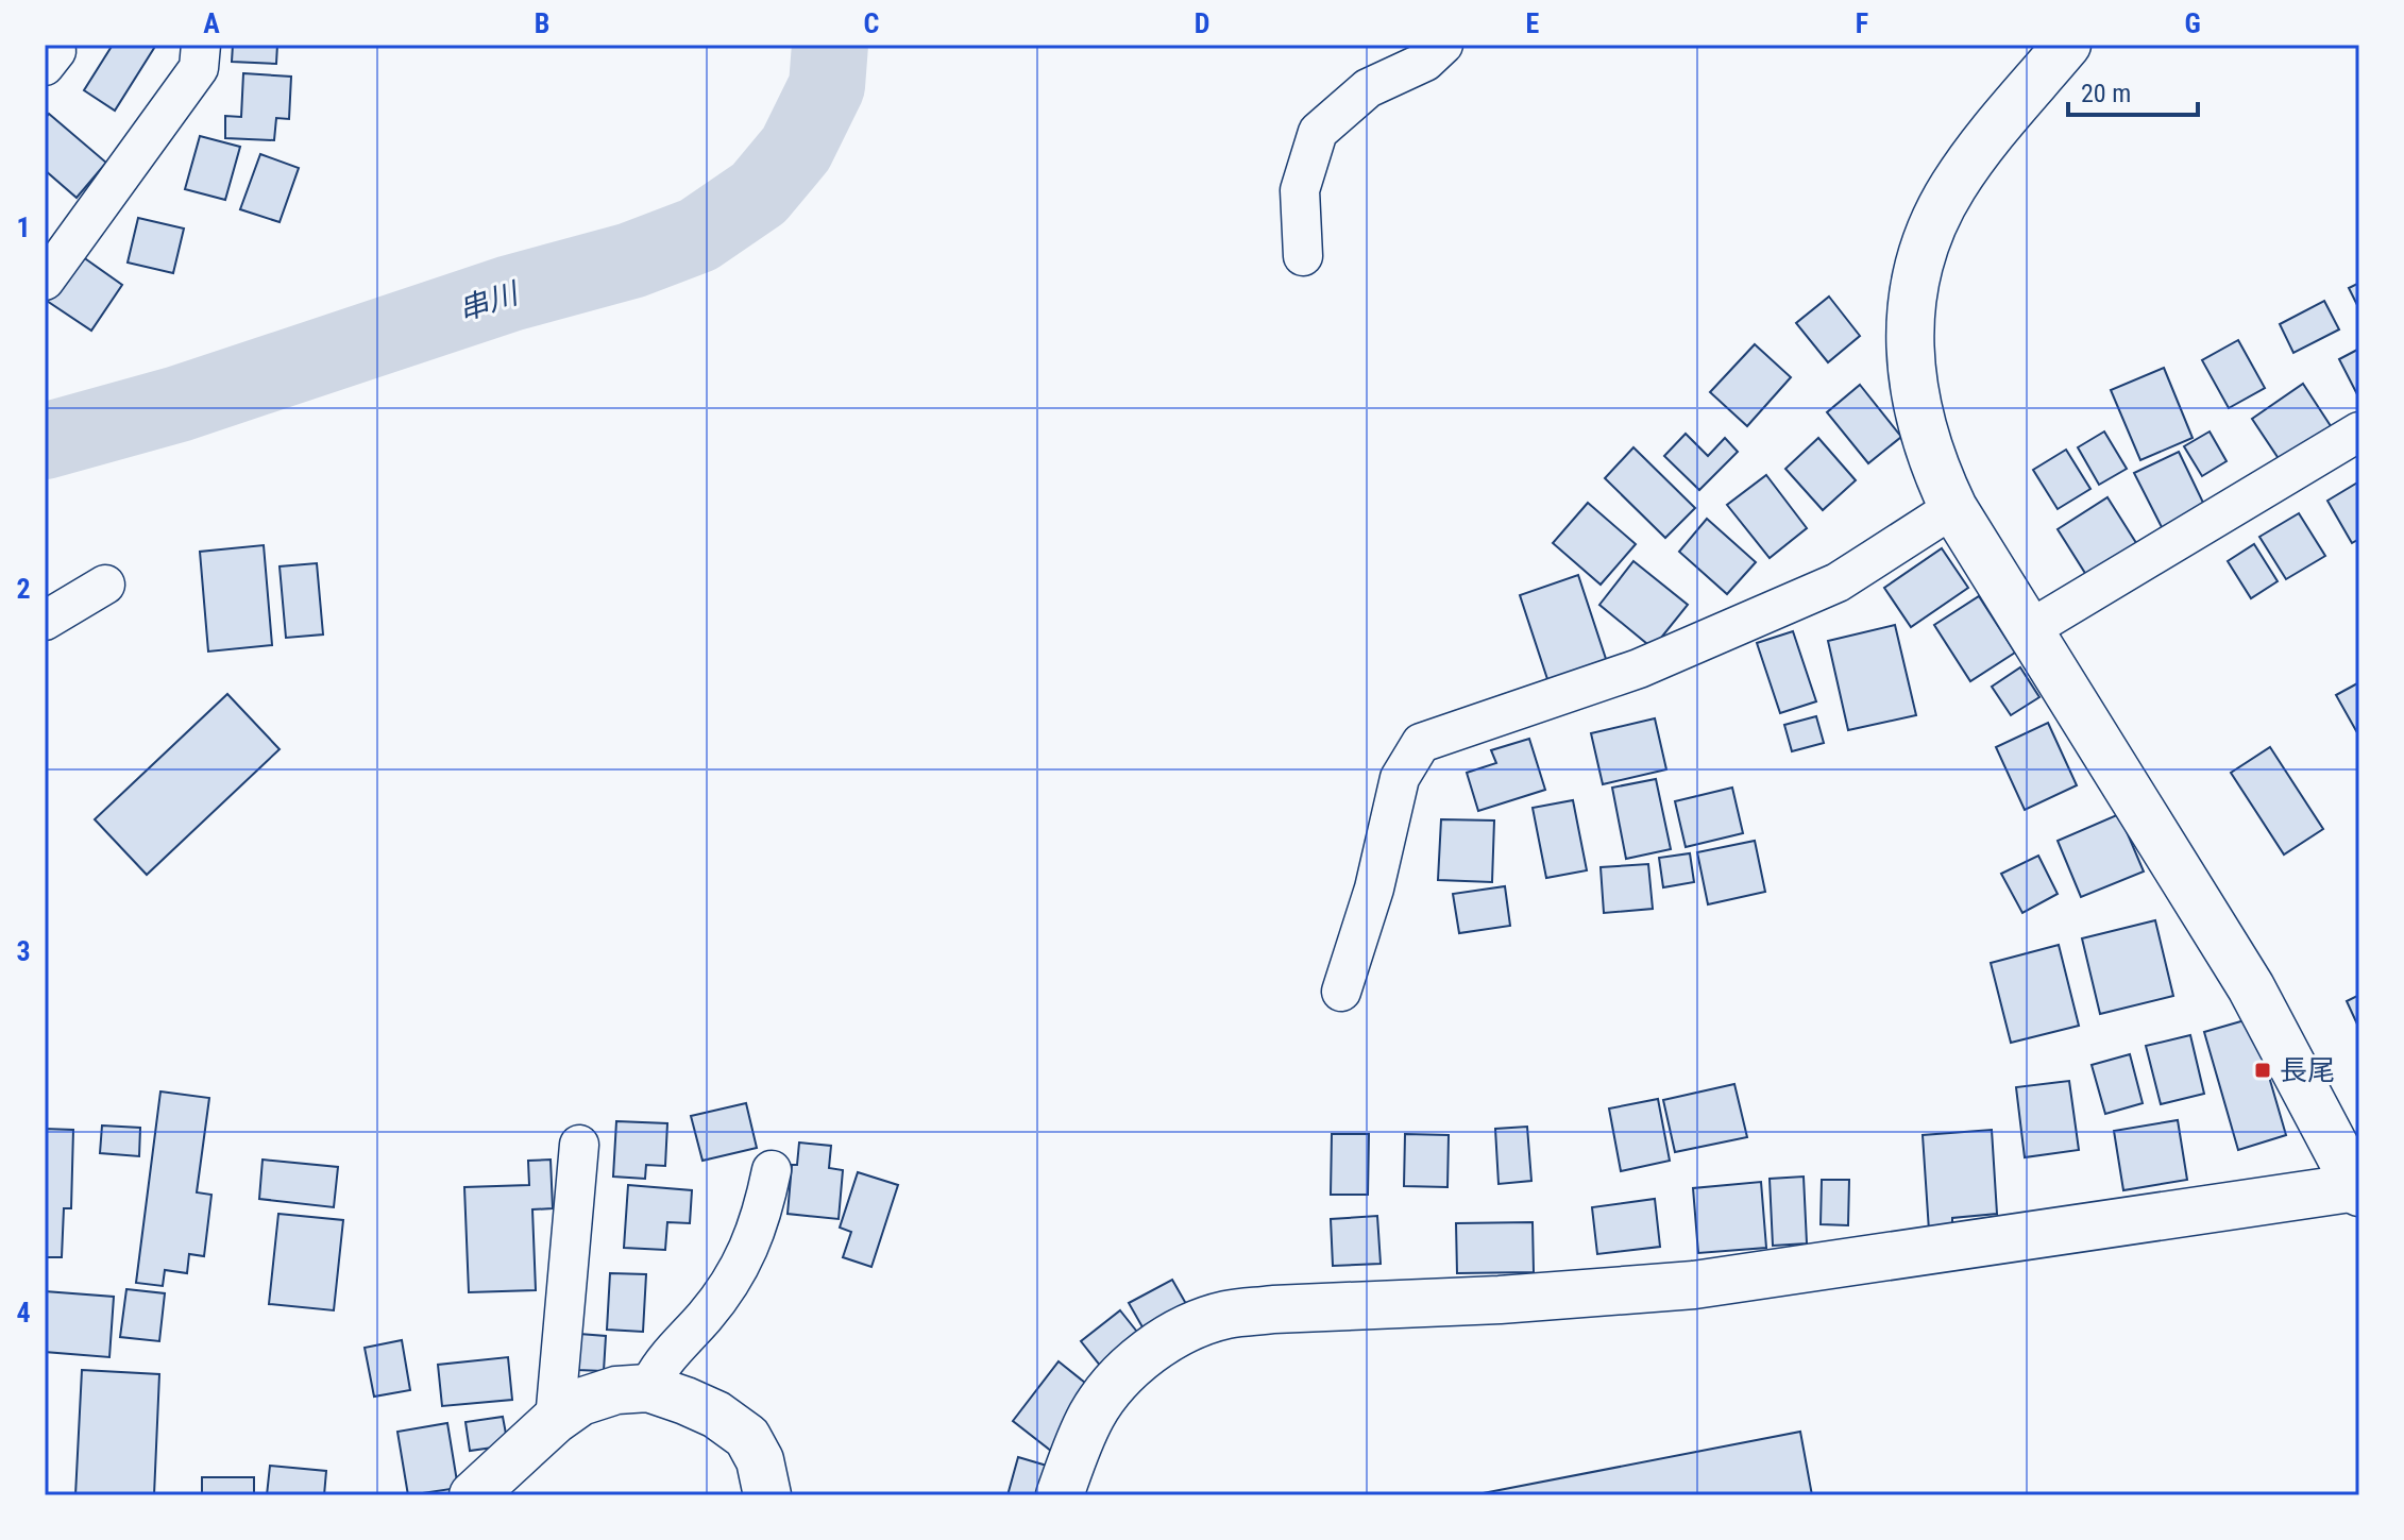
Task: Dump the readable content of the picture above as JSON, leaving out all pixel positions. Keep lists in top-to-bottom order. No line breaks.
{"water":["串川"],"places":{"transit":["長尾"]},"scale_bar":"20 m","grid":{"columns":["A","B","C","D","E","F","G"],"rows":["1","2","3","4"]}}
